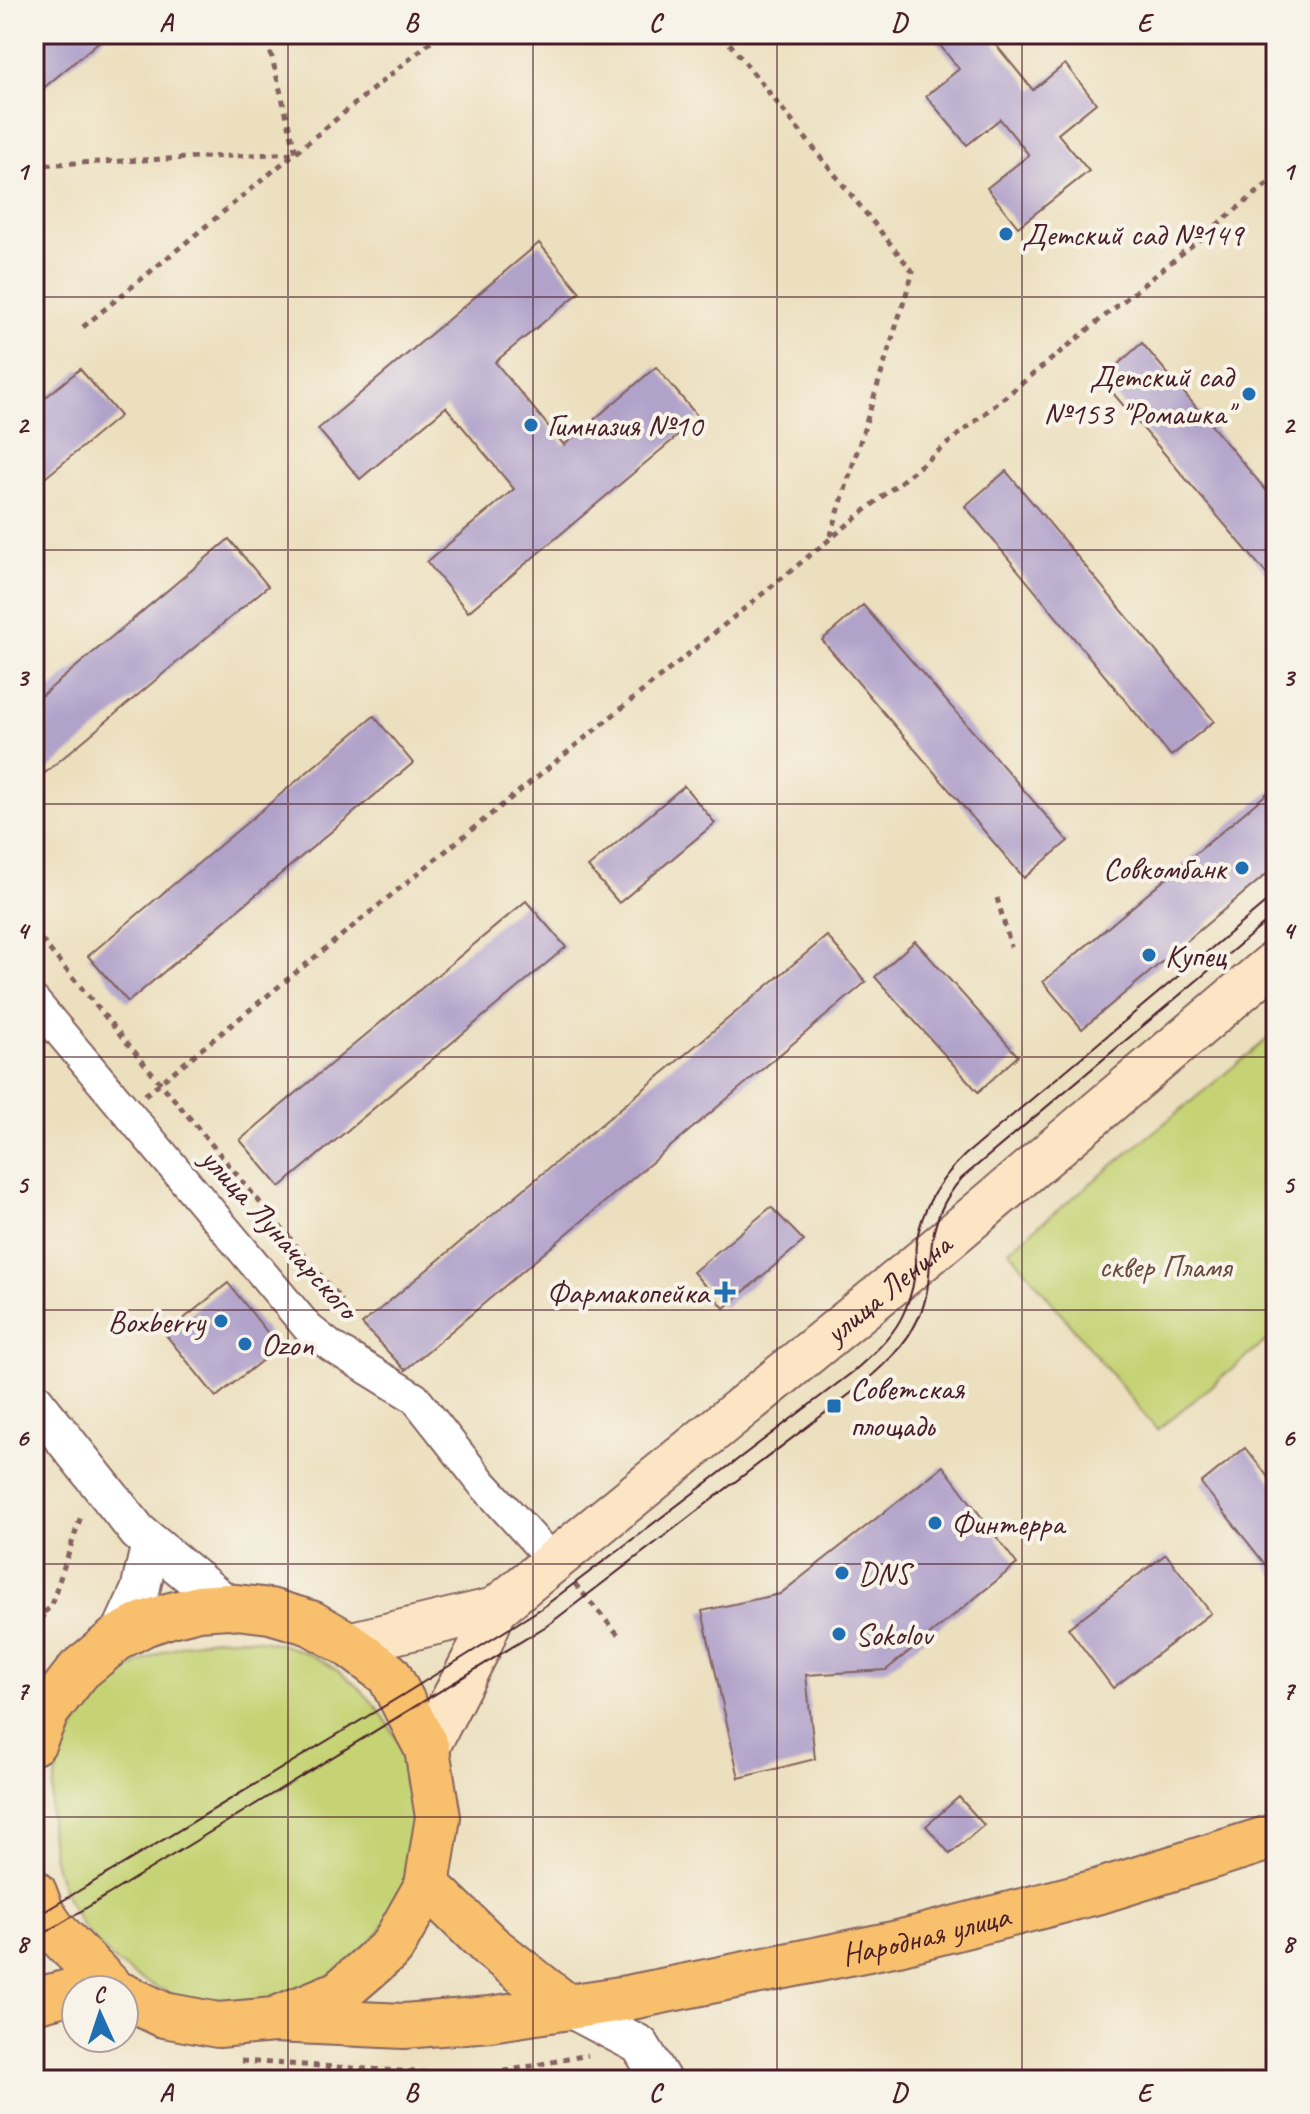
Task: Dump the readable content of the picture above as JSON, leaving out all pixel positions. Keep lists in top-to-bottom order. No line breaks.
{"streets":{"main road":["улица Ленина","Народная улица"],"street":["улица Луначарского"]},"crossings":[["улица Луначарского","улица Ленина"]],"parks":["сквер Пламя"],"places":{"other":["Детский сад №149","Детский сад №153 \"Ромашка\"","Гимназия №10","Совкомбанк","Купец","Boxberry","Ozon","Финтерра","DNS","Sokolov"],"health":["Фармакопейка"],"transit":["Советская площадь"]},"north":"top","grid":{"columns":["A","B","C","D","E"],"rows":["1","2","3","4","5","6","7","8"]}}
